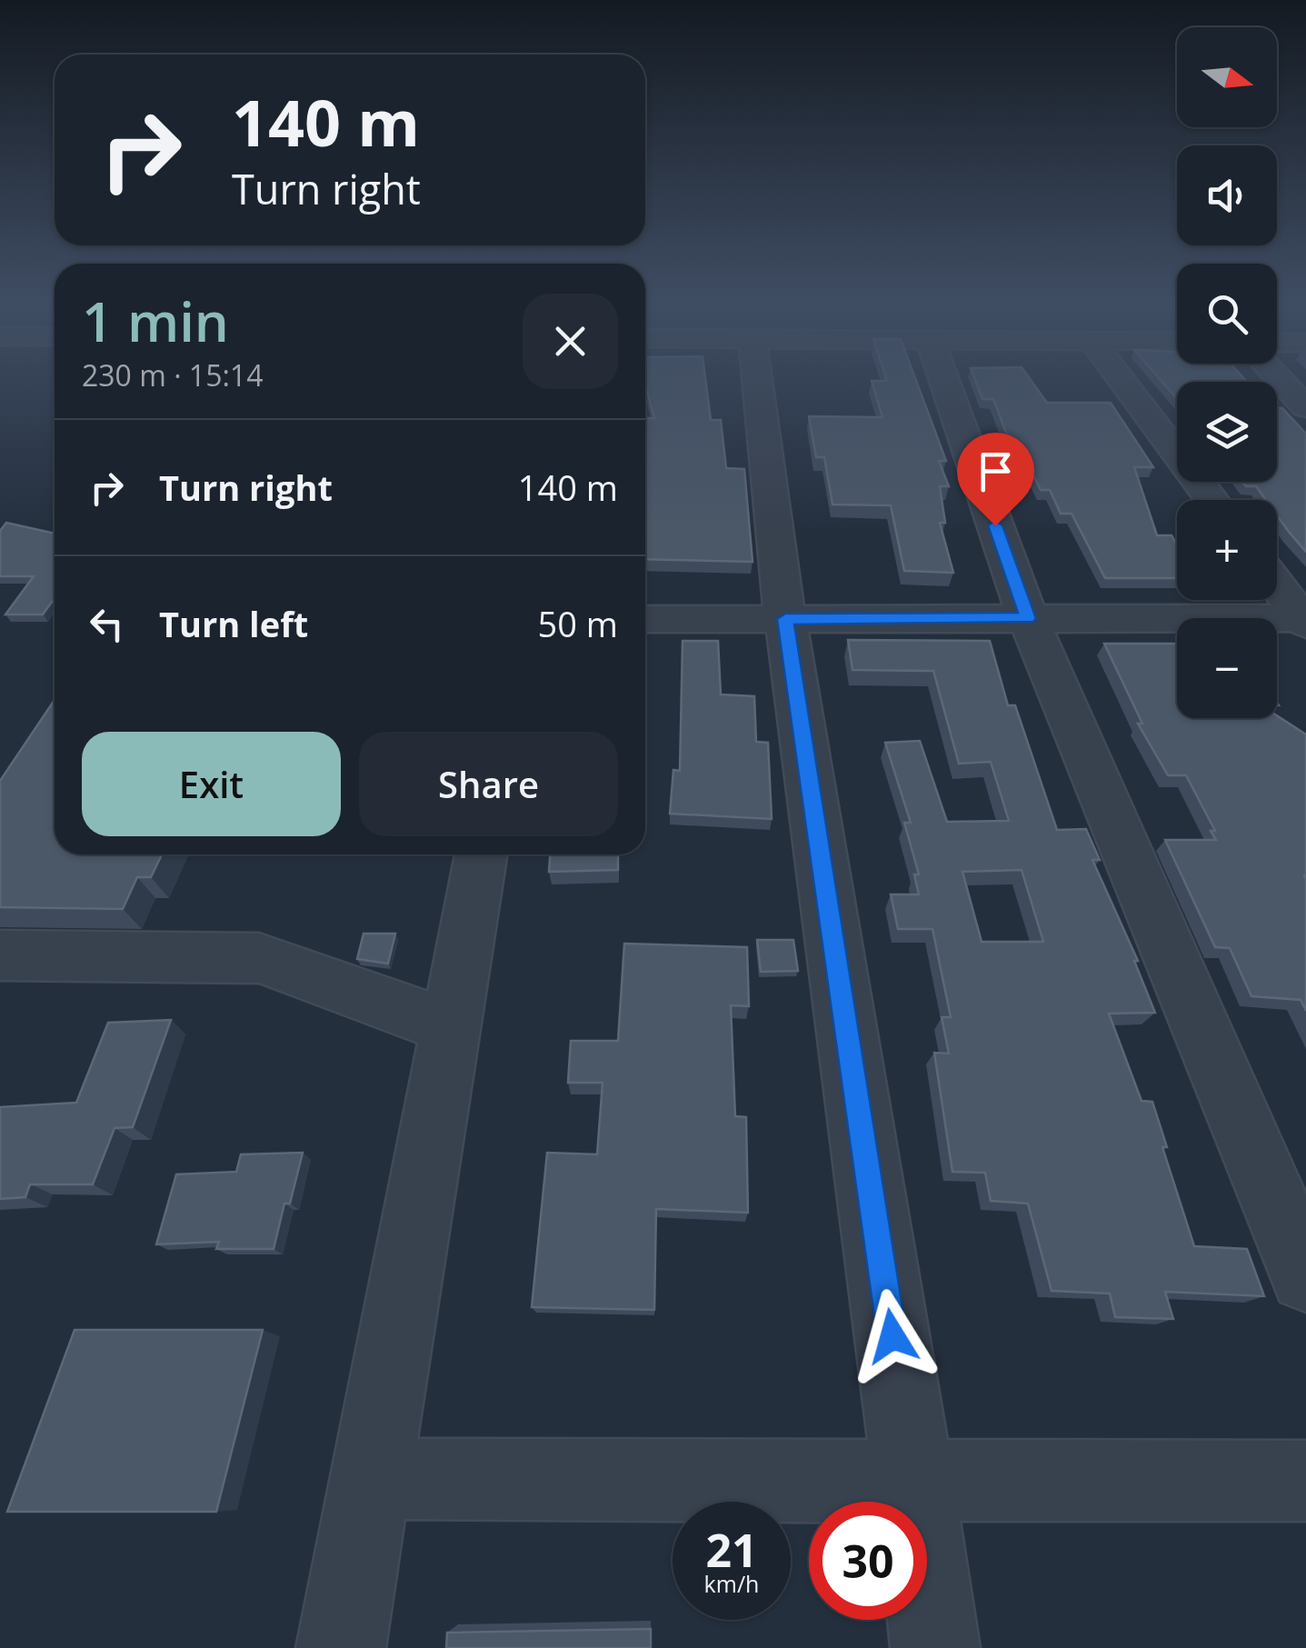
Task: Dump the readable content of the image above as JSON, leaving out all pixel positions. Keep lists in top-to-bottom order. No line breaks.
{"north":"right","page":{"map_buttons":["+","−"],"turn":["140 m","Turn right"],"heading":["1 min","230 m · 15:14"],"list":[{"name":"Turn right","value":"140 m"},{"name":"Turn left","value":"50 m"}],"buttons":["Exit","Share"],"speed":"21 km/h","limit":"30"}}
